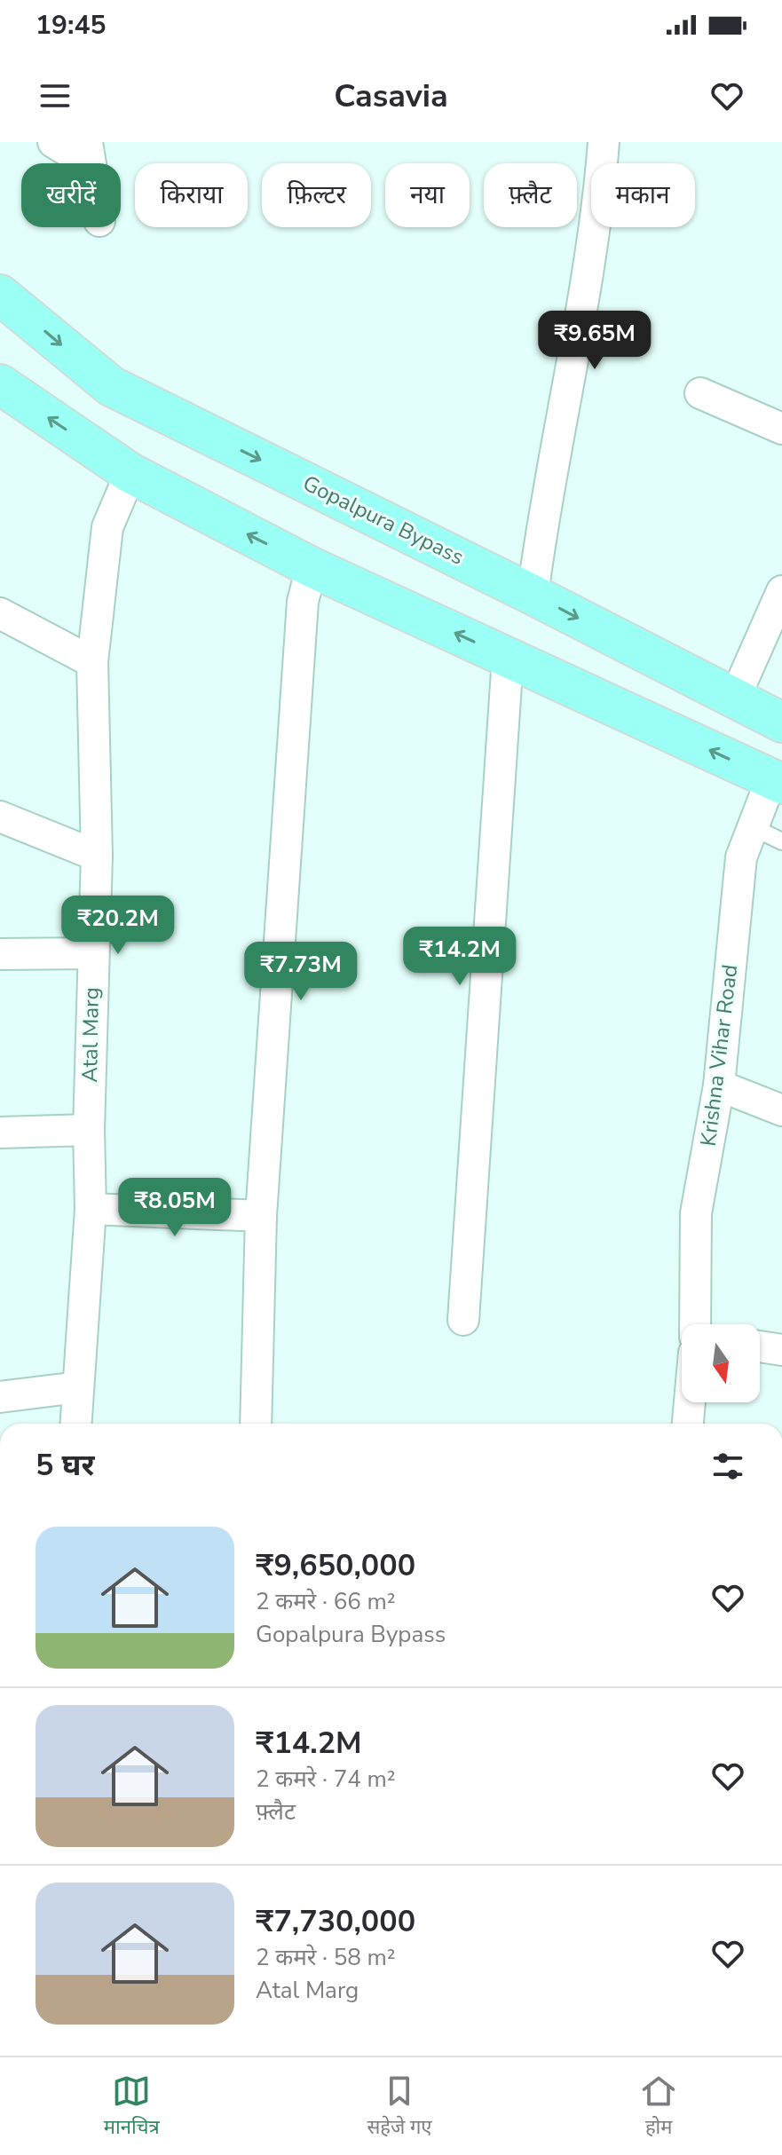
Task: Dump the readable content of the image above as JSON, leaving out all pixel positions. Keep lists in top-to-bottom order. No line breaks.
{"streets":{"main road":["Gopalpura Bypass"],"street":["Atal Marg","Krishna Vihar Road"]},"north":"bottom","page":{"status":"19:45","header":"Casavia","chip":["खरीदें","किराया","फ़िल्टर","नया","फ़्लैट","मकान"],"price":["₹9.65M","₹20.2M","₹14.2M","₹7.73M","₹8.05M"],"heading":"5 घर","list":[{"name":"₹9,650,000","note":"2 कमरे · 66 m² · Gopalpura Bypass"},{"name":"₹14.2M","note":"2 कमरे · 74 m² · फ़्लैट"},{"name":"₹7,730,000","note":"2 कमरे · 58 m² · Atal Marg"}],"tabs":["मानचित्र","सहेजे गए","होम"]}}
